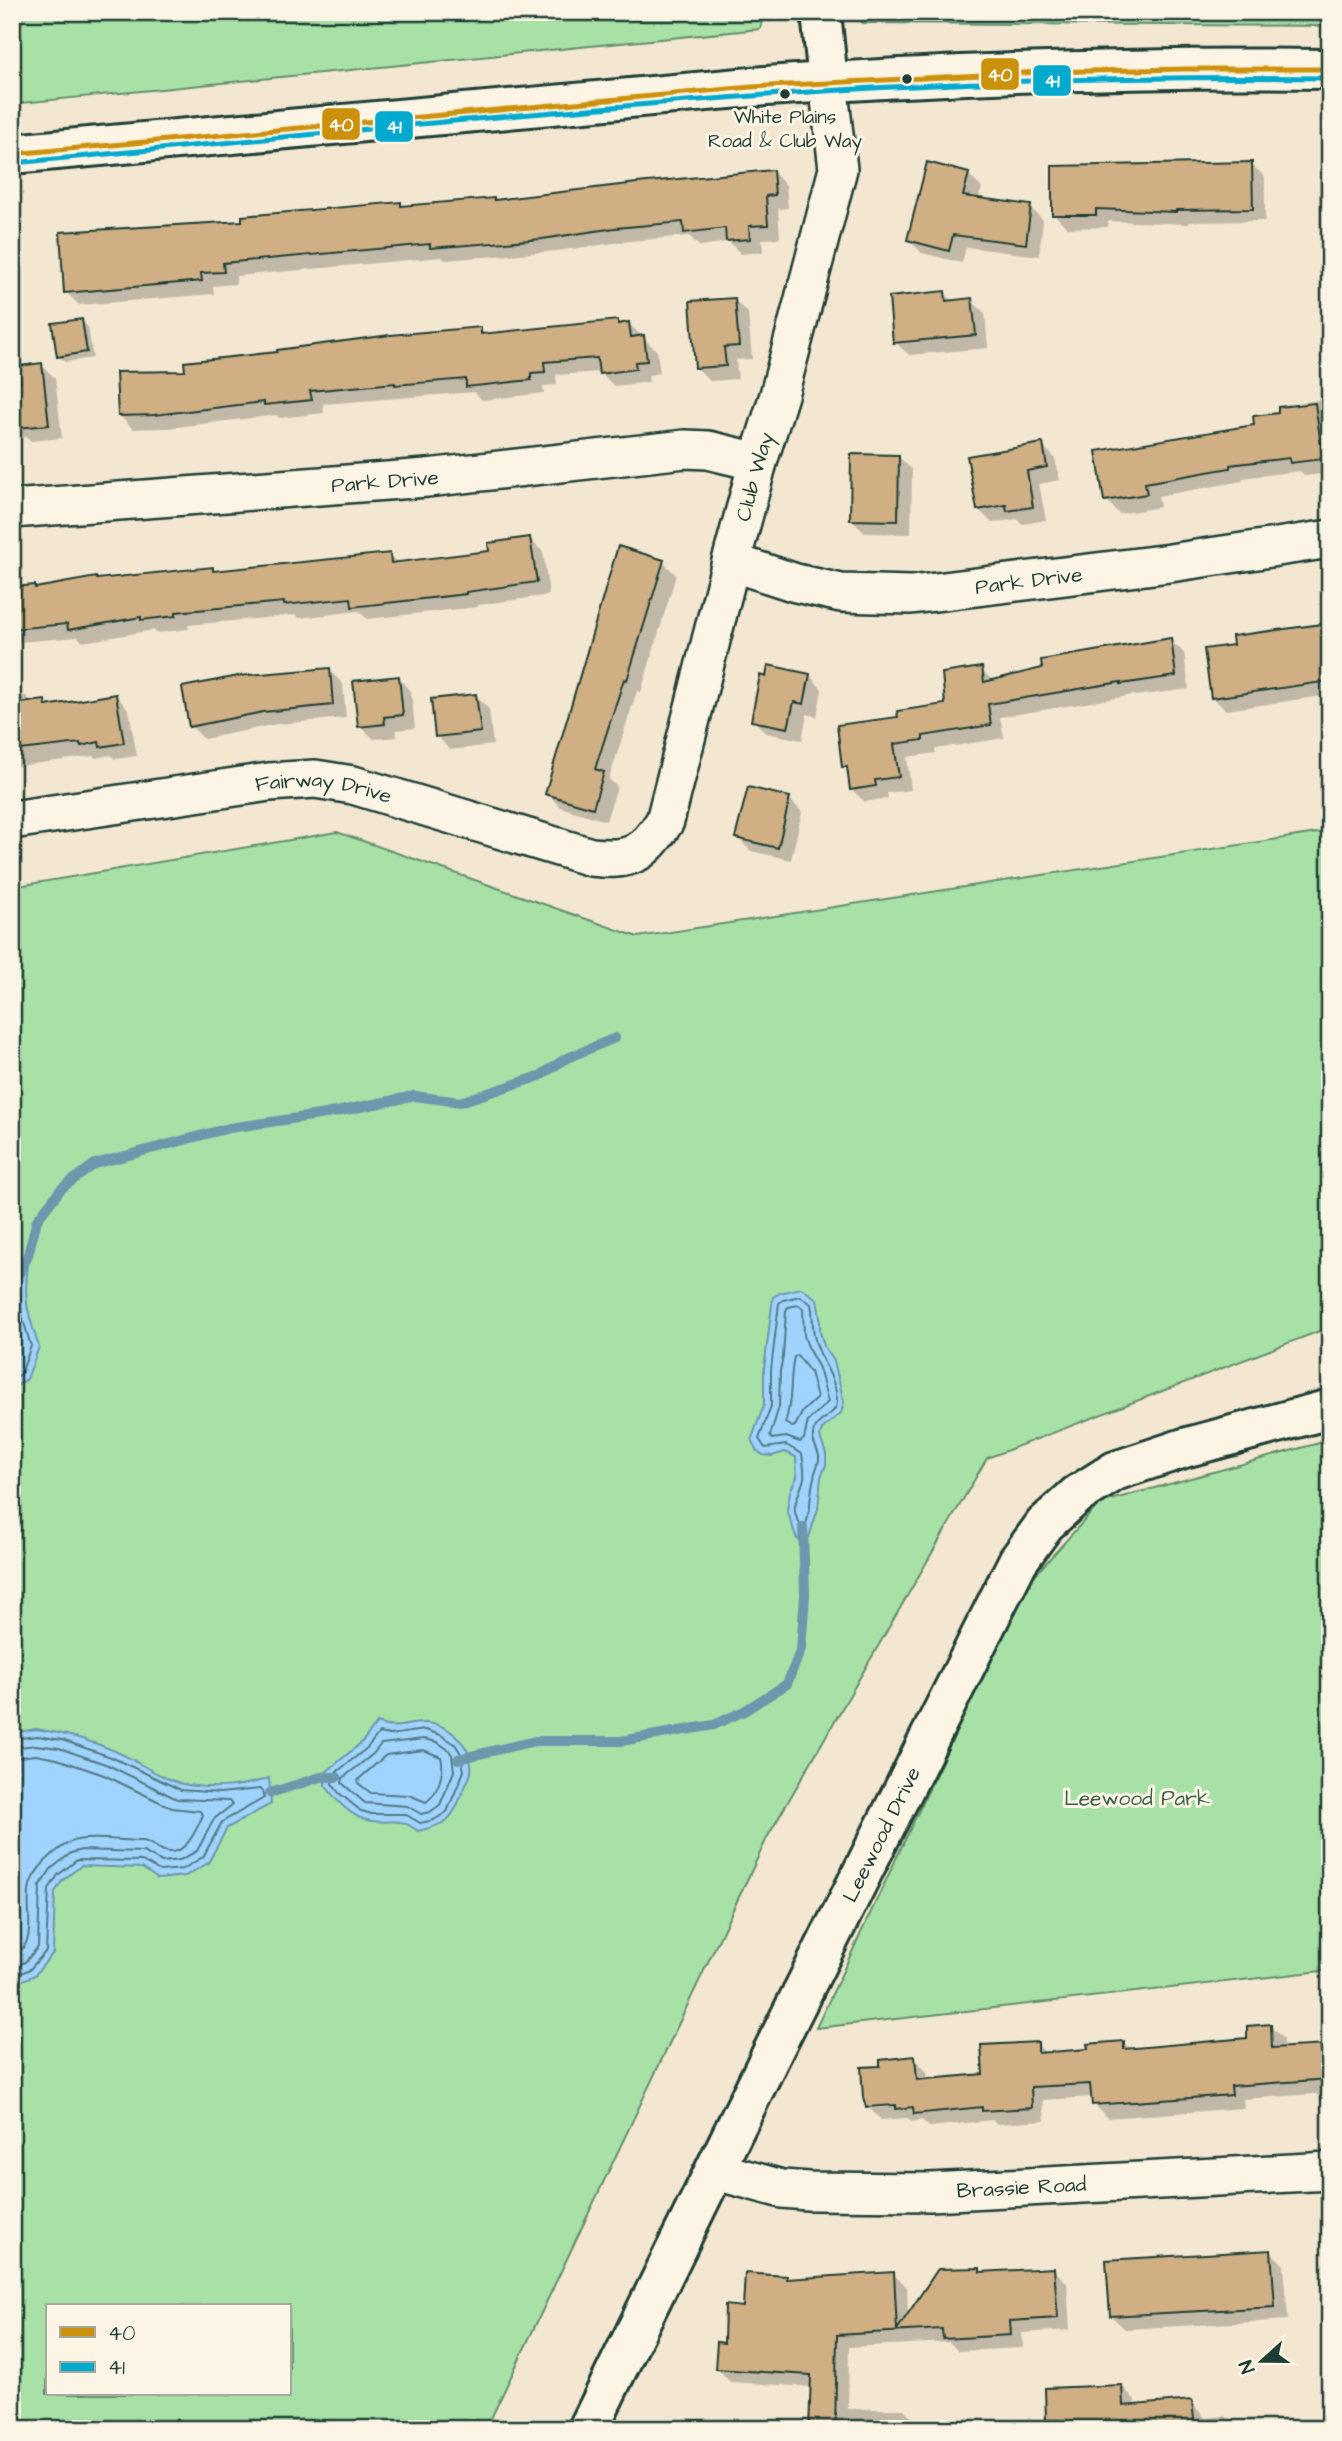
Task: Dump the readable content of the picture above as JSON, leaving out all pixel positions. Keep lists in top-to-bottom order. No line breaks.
{"streets":{"main road":["Leewood Drive"],"street":["Club Way","Park Drive","Fairway Drive","Brassie Road"]},"crossings":[["Club Way","Park Drive"],["Club Way","Fairway Drive"],["Leewood Drive","Brassie Road"]],"parks":["Leewood Park"],"places":["White Plains Road & Club Way"],"lines":["transit line 40","transit line 41"],"legend":["40","41"],"north":"left"}
